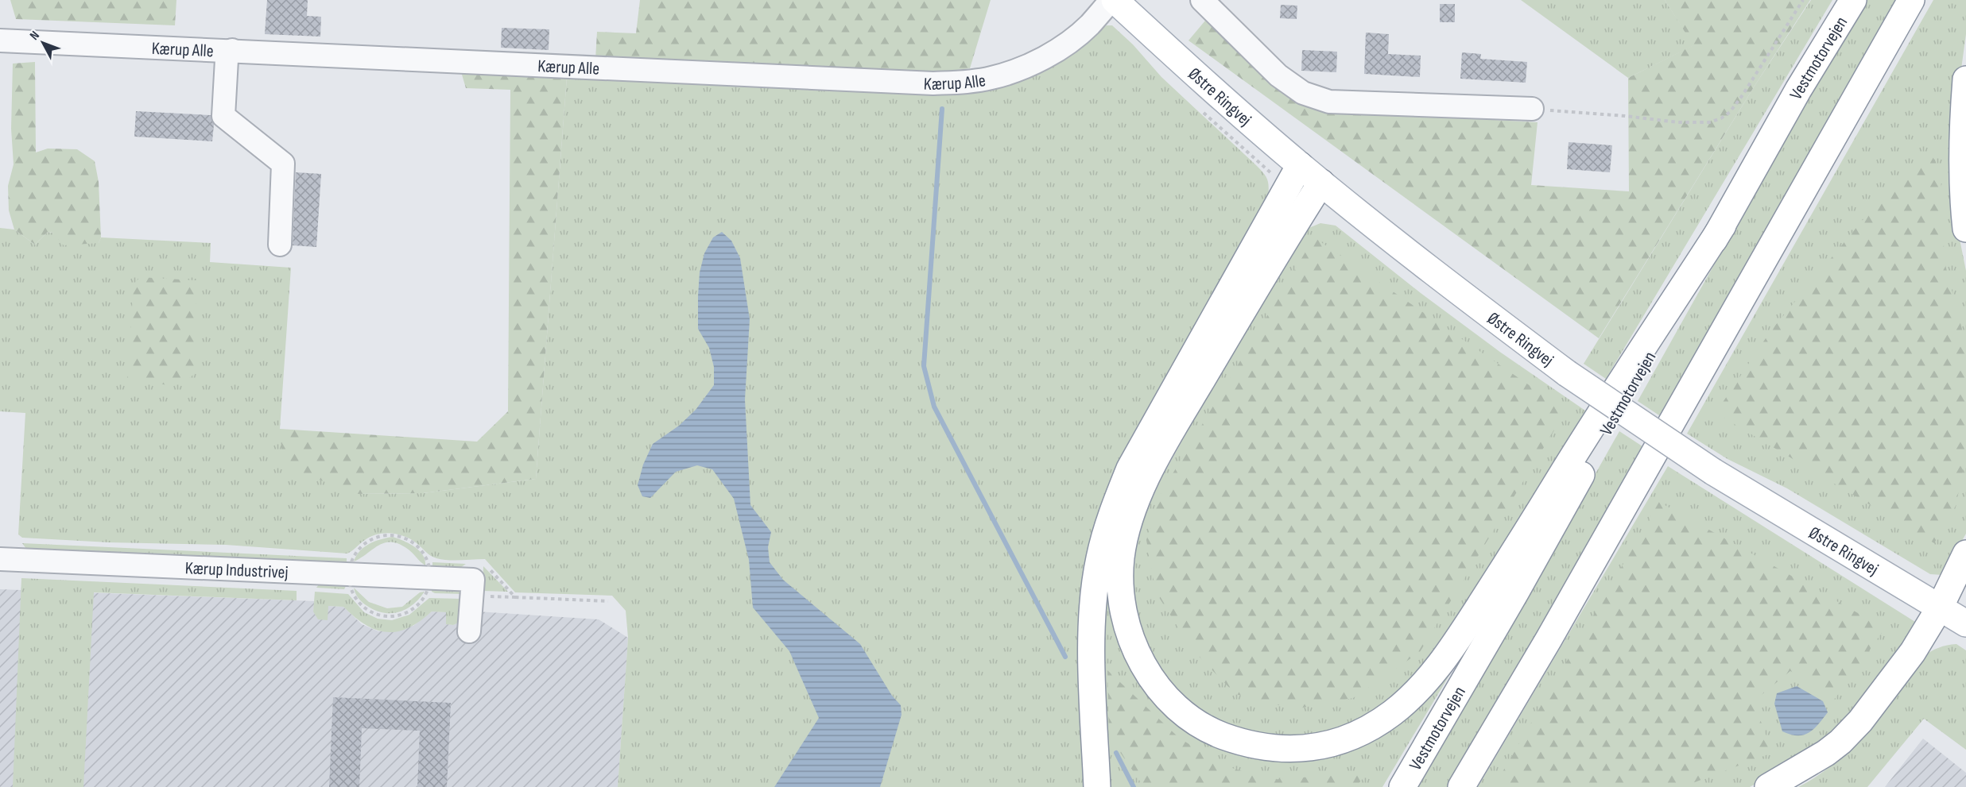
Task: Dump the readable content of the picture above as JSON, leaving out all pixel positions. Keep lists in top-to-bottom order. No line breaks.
{"streets":{"main road":["Vestmotorvejen","Østre Ringvej"],"street":["Kærup Alle","Kærup Industrivej"]},"crossings":[["Kærup Alle","Østre Ringvej"]],"north":"top left"}
